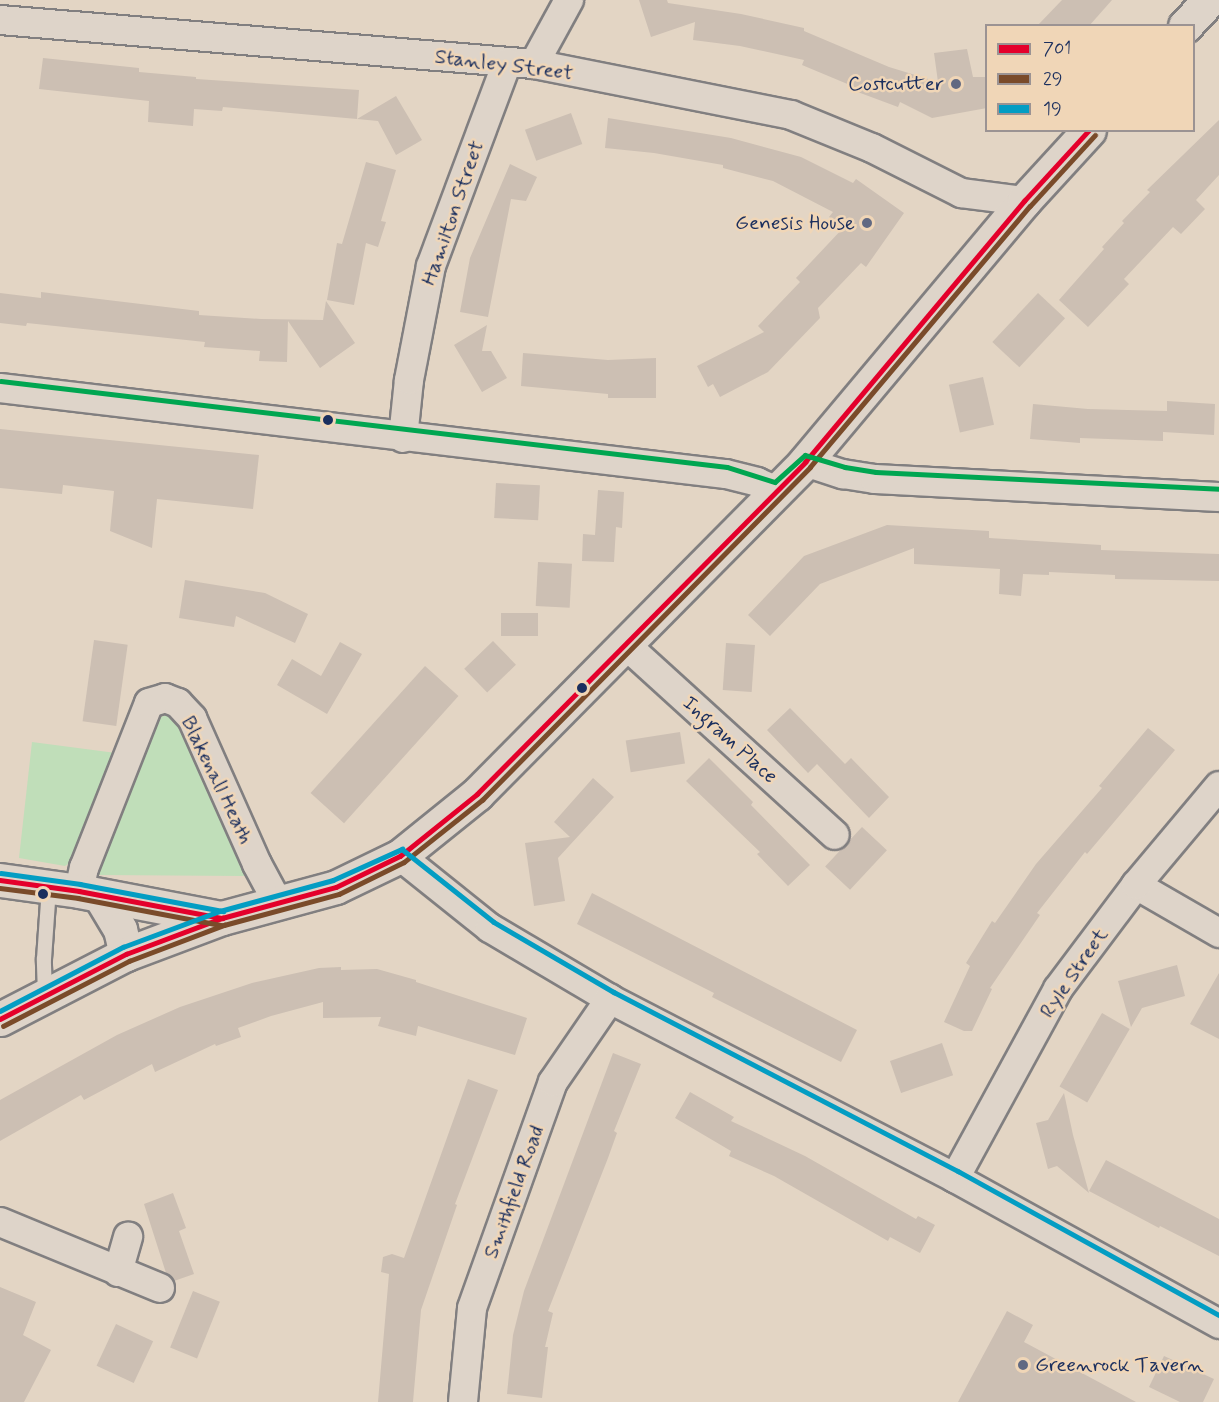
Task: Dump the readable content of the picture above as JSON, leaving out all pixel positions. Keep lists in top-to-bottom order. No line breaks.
{"streets":{"street":["Stanley Street","Hamilton Street","Ingram Place","Blakenall Heath","Ryle Street","Smithfield Road"]},"crossings":[["Stanley Street","Hamilton Street"]],"places":["Costcutter","Genesis House","Greenrock Tavern"],"lines":["transit line 701","transit line 29","transit line 19"],"legend":["701","29","19"]}
